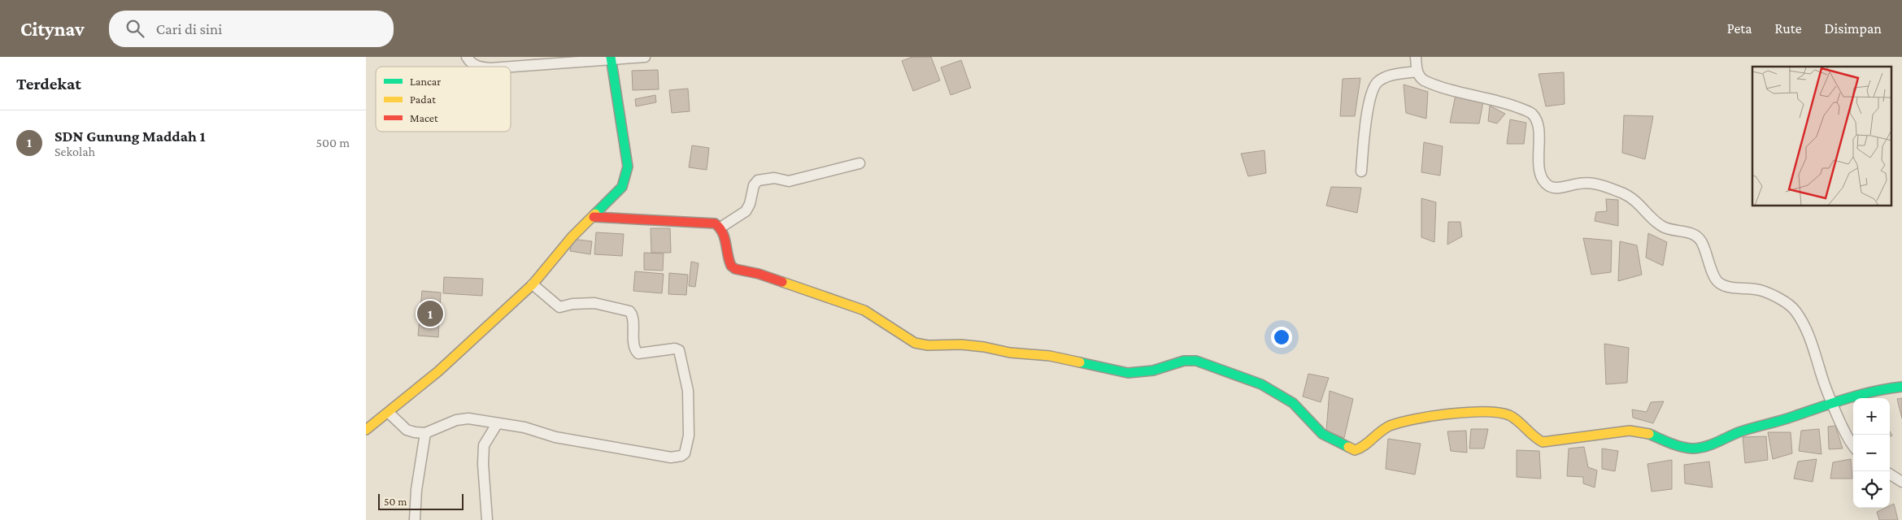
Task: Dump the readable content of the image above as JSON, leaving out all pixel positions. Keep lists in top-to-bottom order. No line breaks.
{"legend":["Lancar","Padat","Macet"],"scale_bar":"50 m","page":{"header":"Citynav","search":"Cari di sini","nav":["Peta","Rute","Disimpan"],"heading":"Terdekat","list":[{"mark":"1","name":"SDN Gunung Maddah 1","note":"Sekolah","value":"500 m"}],"pins":"1","map_buttons":["+","−"],"scale":"50 m"}}
